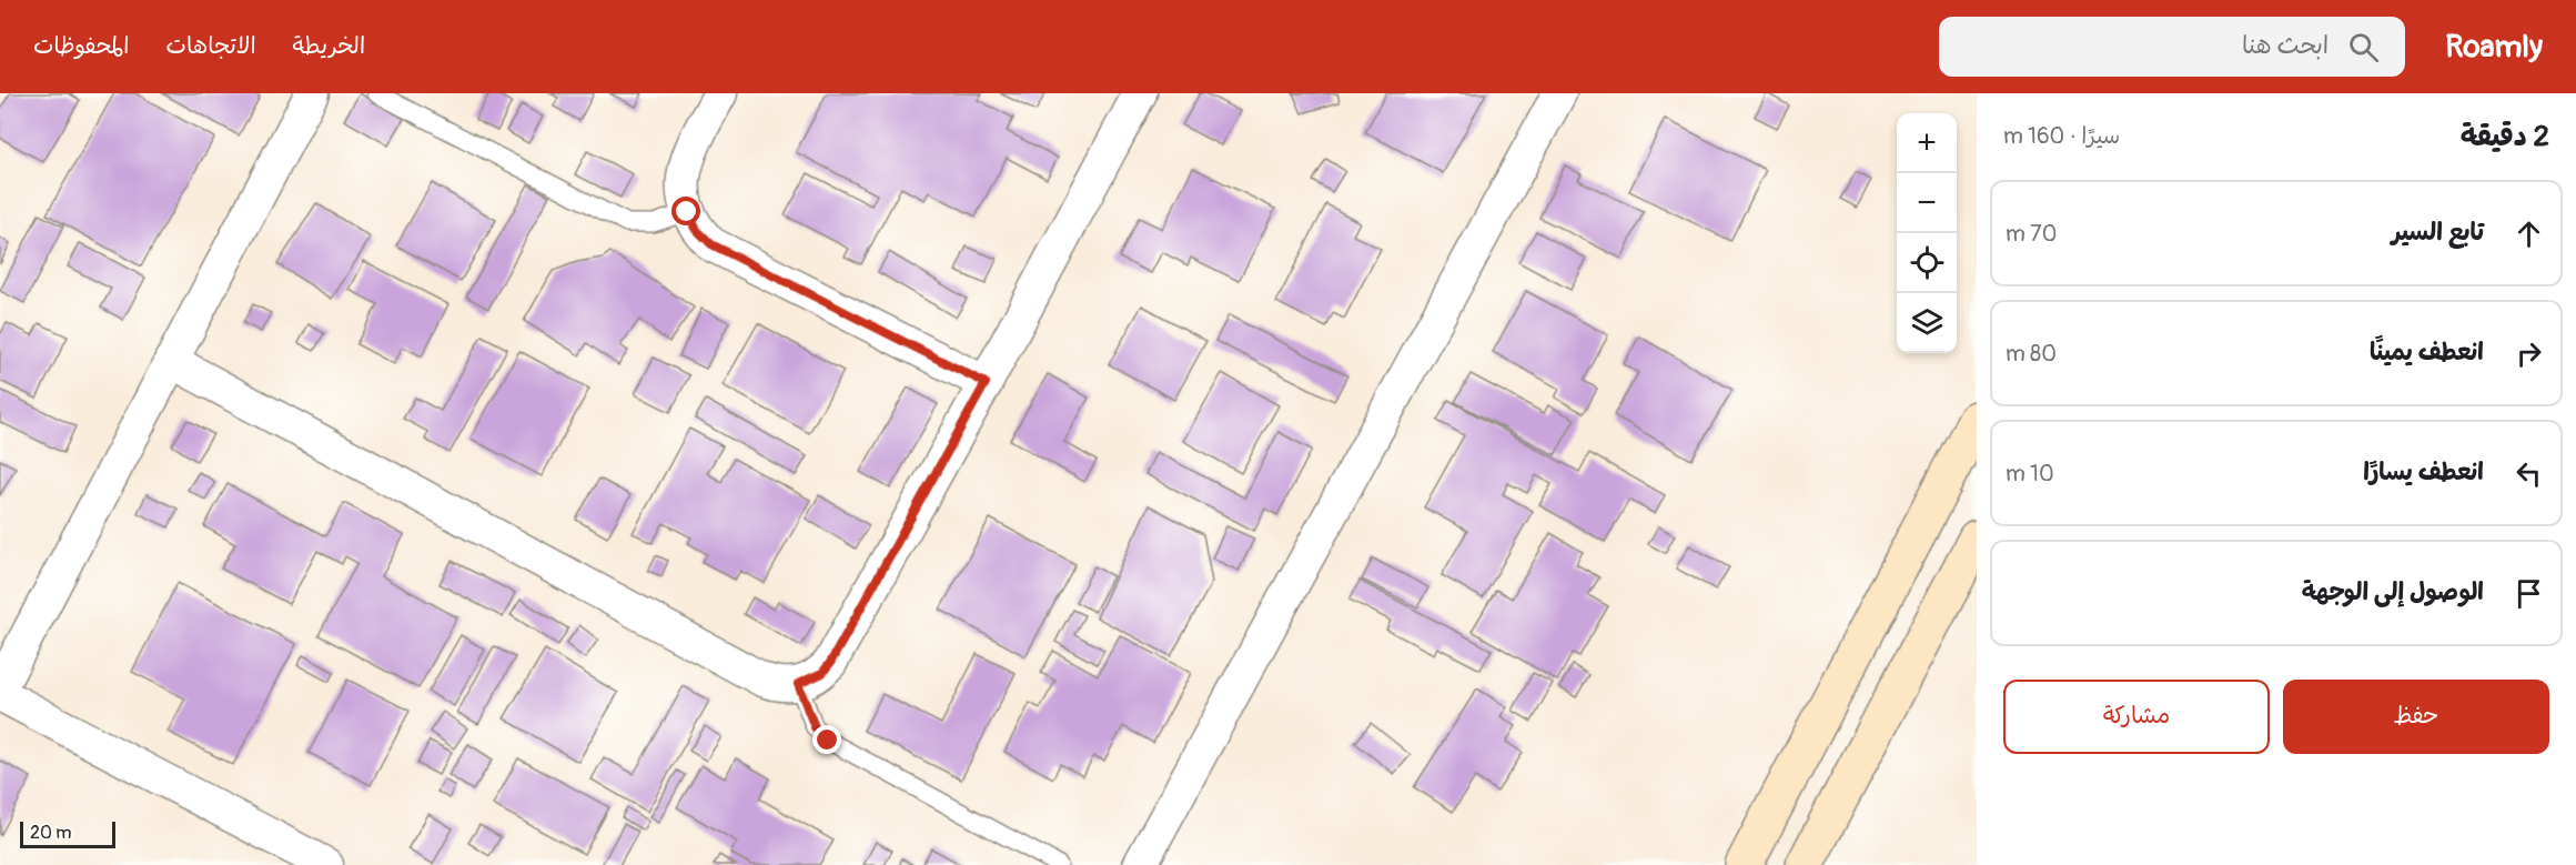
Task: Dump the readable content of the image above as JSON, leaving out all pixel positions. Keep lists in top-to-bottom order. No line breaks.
{"scale_bar":"20 m","page":{"header":"Roamly","search":"ابحث هنا","nav":["الخريطة","الاتجاهات","المحفوظات"],"heading":["2 دقيقة","سيرًا · 160 m"],"map_buttons":["+","−"],"list":[["تابع السير","70 m"],["انعطف يمينًا","80 m"],["انعطف يسارًا","10 m"],"الوصول إلى الوجهة"],"buttons":["حفظ","مشاركة"],"scale":"20 m"}}
